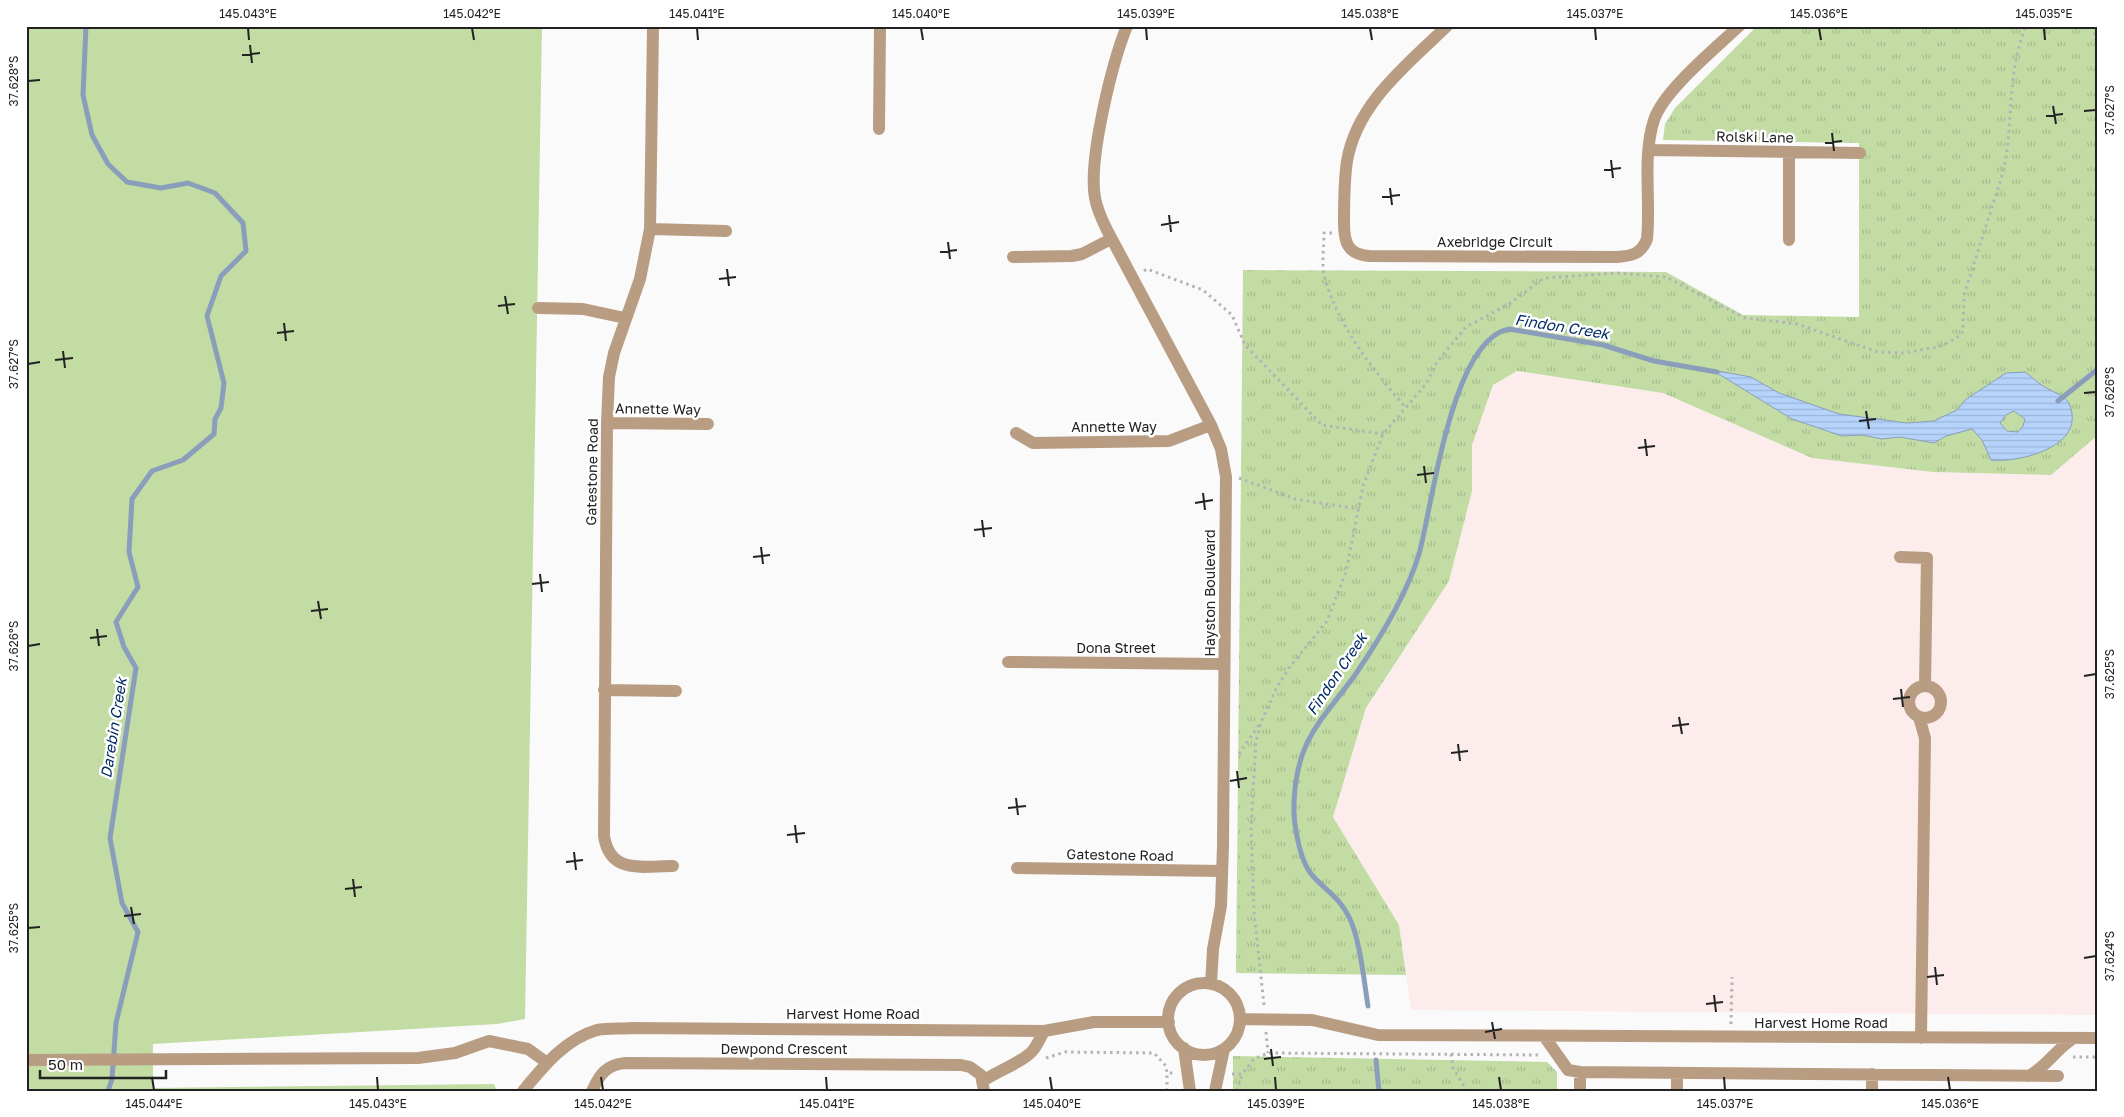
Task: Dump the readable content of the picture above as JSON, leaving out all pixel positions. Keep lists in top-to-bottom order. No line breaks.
{"streets":{"street":["Rolski Lane","Axebridge Circuit","Annette Way","Gatestone Road","Hayston Boulevard","Dona Street","Harvest Home Road","Dewpond Crescent"]},"crossings":[["Rolski Lane","Axebridge Circuit"],["Annette Way","Gatestone Road"],["Annette Way","Hayston Boulevard"],["Gatestone Road","Hayston Boulevard"],["Hayston Boulevard","Dona Street"],["Hayston Boulevard","Harvest Home Road"],["Harvest Home Road","Dewpond Crescent"]],"water":["Findon Creek","Darebin Creek"],"scale_bar":"50 m","coordinates":["145.043°E","145.042°E","145.041°E","145.040°E","145.039°E","145.038°E","145.037°E","145.036°E","145.035°E","37.628°S","37.627°S","37.626°S","37.625°S","37.624°S","145.044°E"]}
